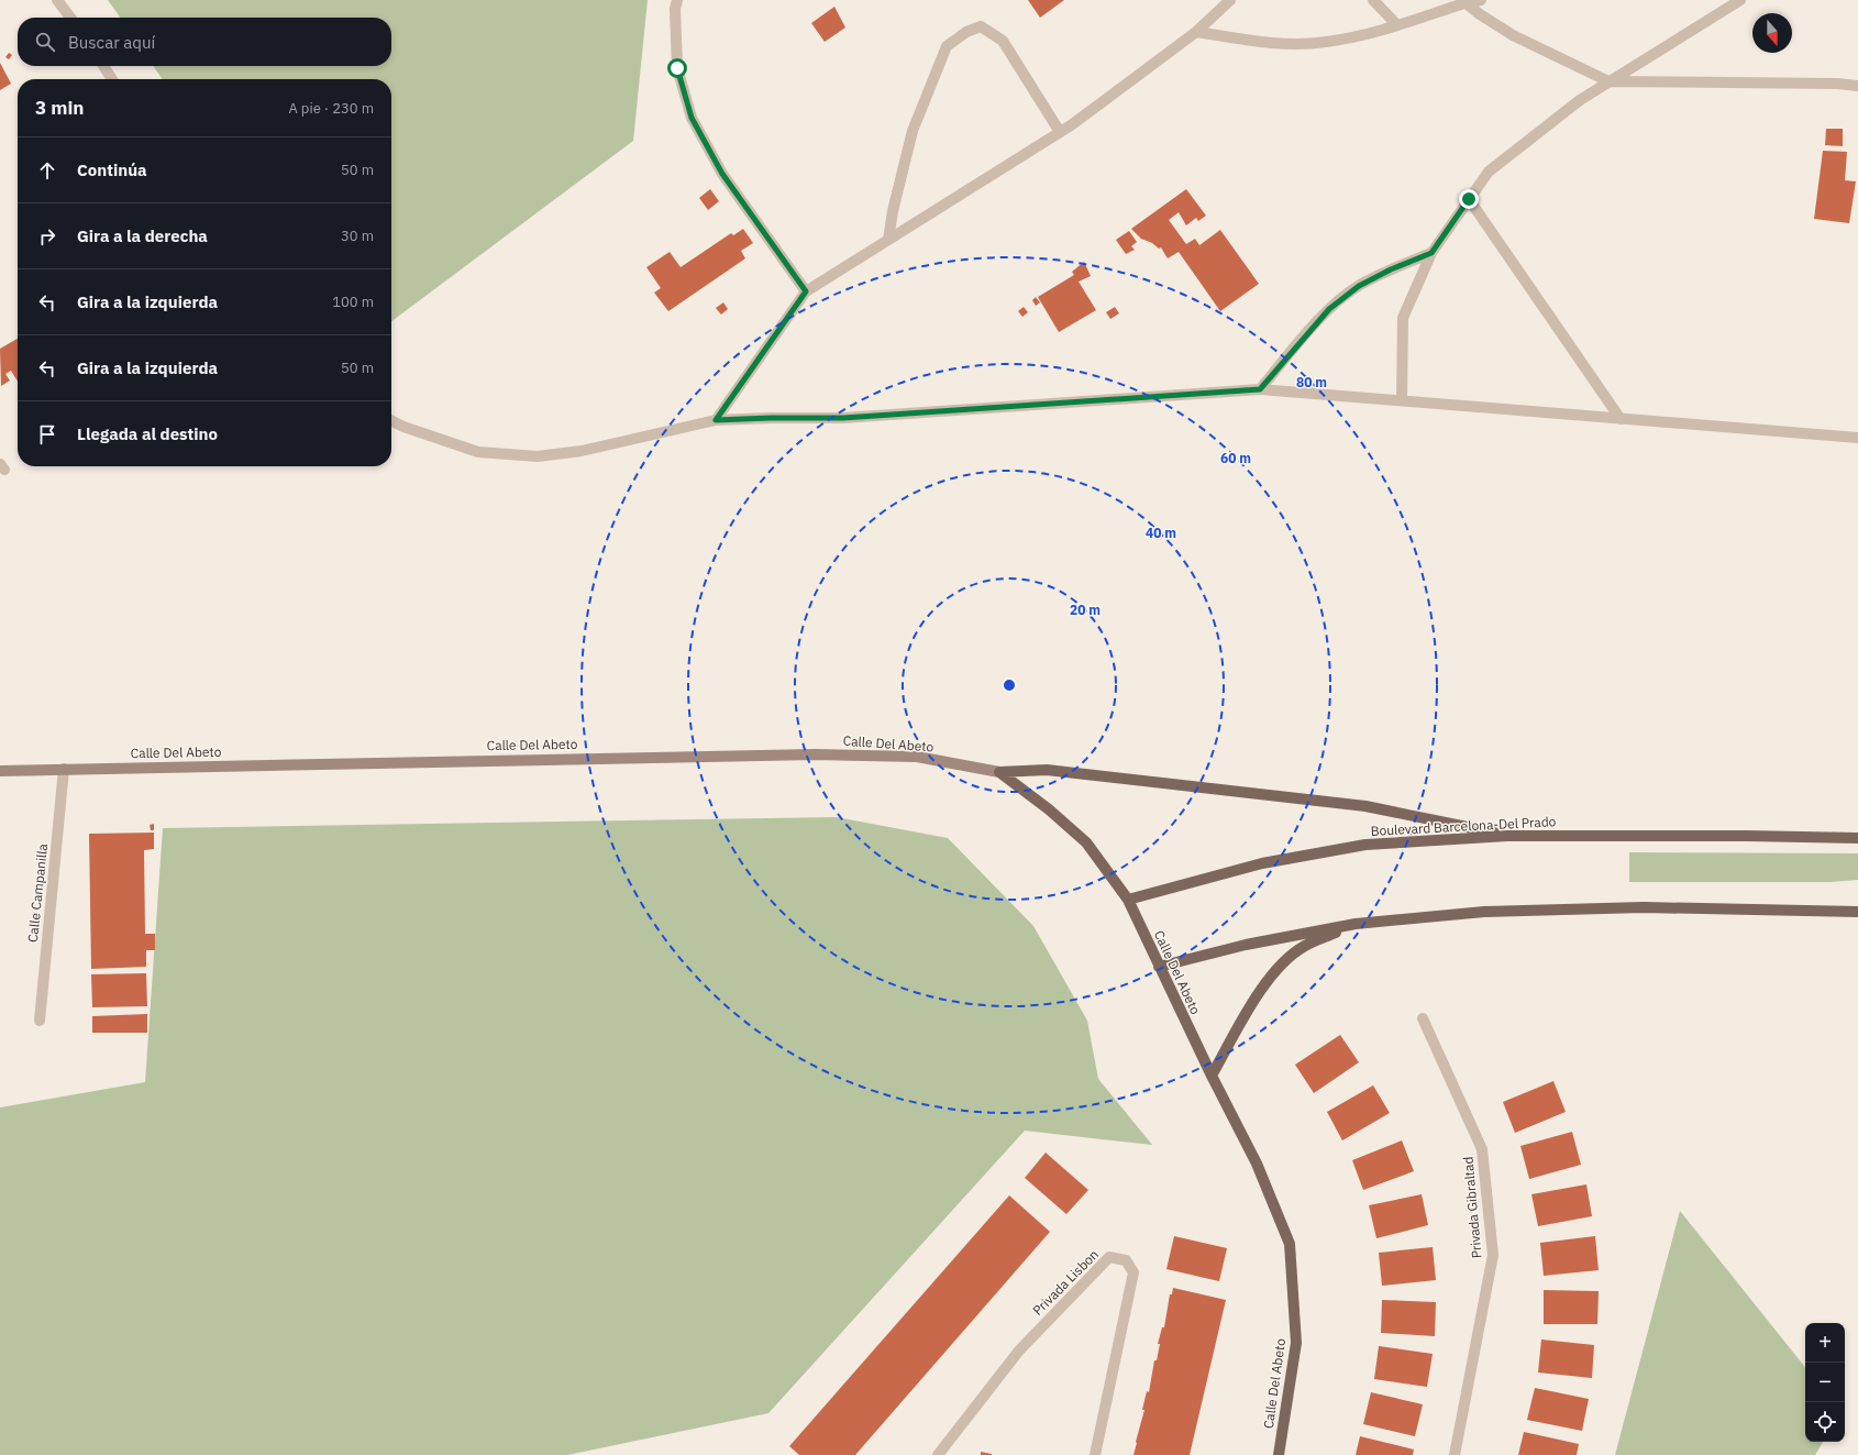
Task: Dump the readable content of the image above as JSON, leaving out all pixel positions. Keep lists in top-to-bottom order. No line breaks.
{"streets":{"main road":["Calle Del Abeto","Boulevard Barcelona-Del Prado"],"street":["Calle Campanilla","Privada Gibraltad","Privada Lisbon"]},"crossings":[["Calle Del Abeto","Boulevard Barcelona-Del Prado"],["Calle Del Abeto","Calle Campanilla"]],"north":"bottom","page":{"search":"Buscar aquí","heading":["3 min","A pie · 230 m"],"list":[["Continúa","50 m"],["Gira a la derecha","30 m"],["Gira a la izquierda","100 m"],["Gira a la izquierda","50 m"],"Llegada al destino"],"map_buttons":["+","−"]},"rings":["80 m","60 m","40 m","20 m"]}
